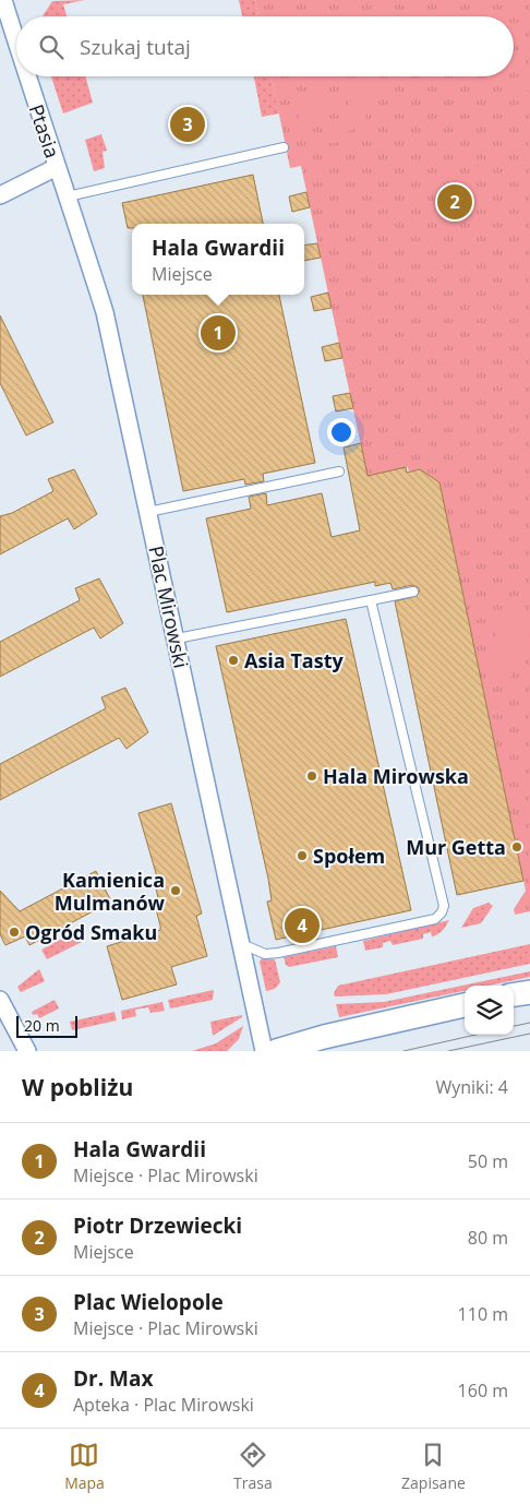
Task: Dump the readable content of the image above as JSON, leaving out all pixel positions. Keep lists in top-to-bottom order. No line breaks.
{"streets":{"street":["Ptasia","Plac Mirowski"]},"crossings":[["Ptasia","Plac Mirowski"]],"places":["Asia Tasty","Hala Mirowska","Mur Getta","Społem","Kamienica Mulmanów","Ogród Smaku"],"scale_bar":"20 m","page":{"search":"Szukaj tutaj","pins":["3","2","1","4"],"popup":["Hala Gwardii","Miejsce"],"scale":"20 m","heading":["W pobliżu","Wyniki: 4"],"list":[{"mark":"1","name":"Hala Gwardii","note":"Miejsce · Plac Mirowski","value":"50 m"},{"mark":"2","name":"Piotr Drzewiecki","note":"Miejsce","value":"80 m"},{"mark":"3","name":"Plac Wielopole","note":"Miejsce · Plac Mirowski","value":"110 m"},{"mark":"4","name":"Dr. Max","note":"Apteka · Plac Mirowski","value":"160 m"}],"nav":["Mapa","Trasa","Zapisane"]}}
